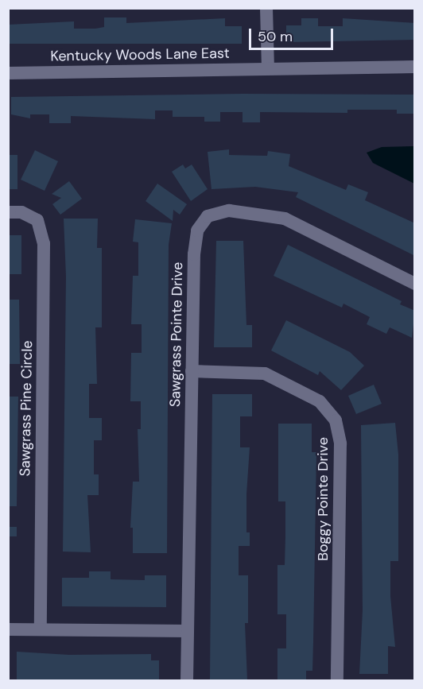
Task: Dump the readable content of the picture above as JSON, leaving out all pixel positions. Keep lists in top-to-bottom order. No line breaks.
{"streets":{"street":["Kentucky Woods Lane East","Sawgrass Pointe Drive","Sawgrass Pine Circle","Boggy Pointe Drive"]},"crossings":[["Sawgrass Pointe Drive","Boggy Pointe Drive"]],"scale_bar":"50 m"}
